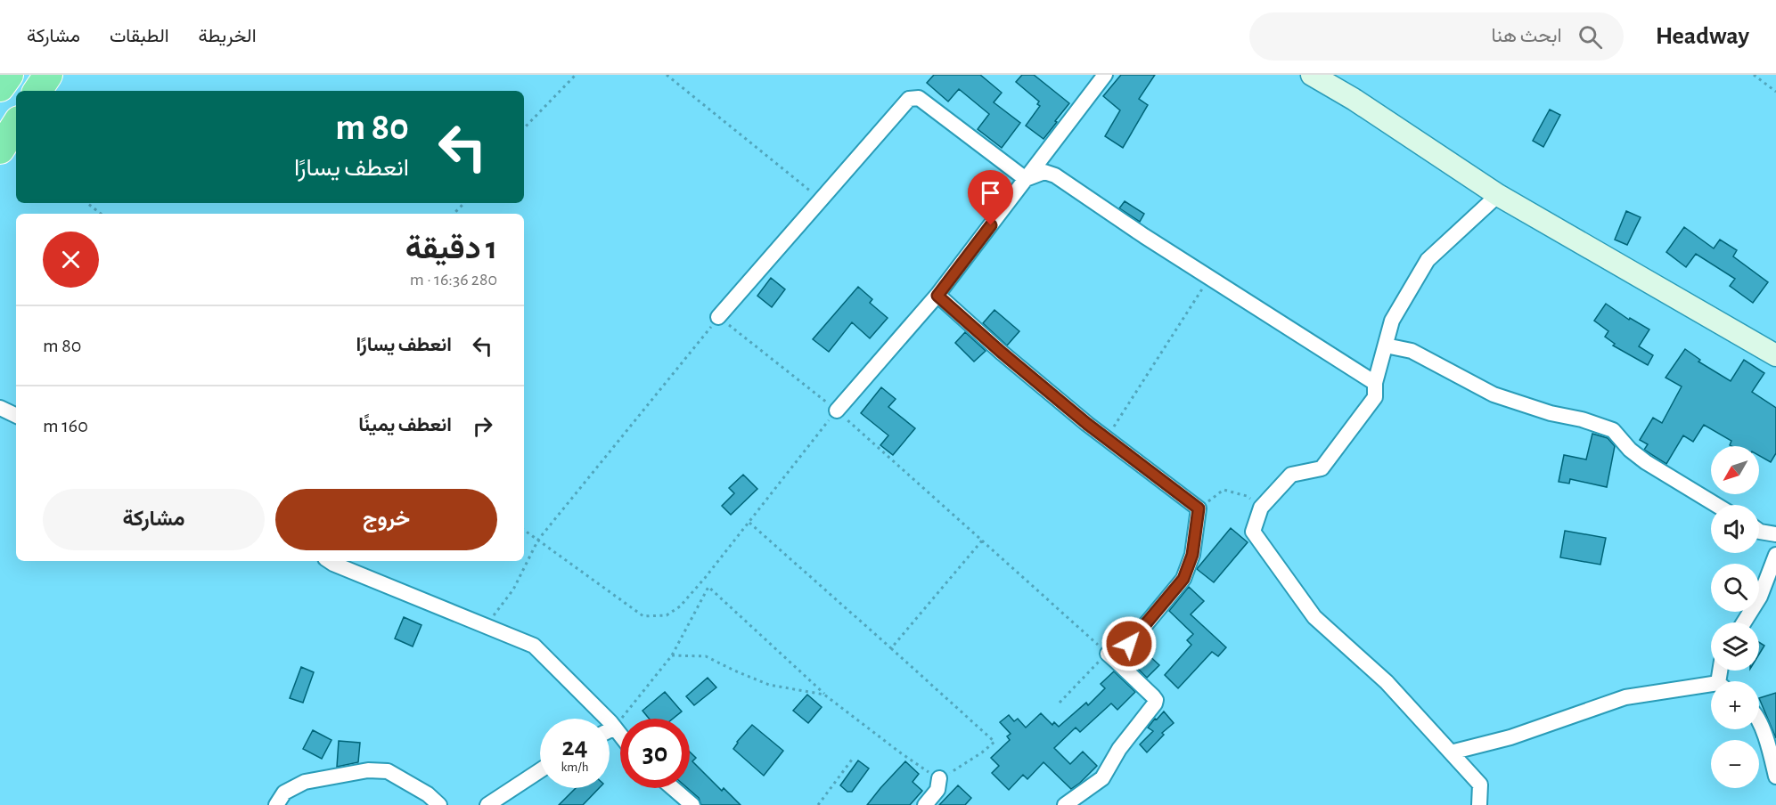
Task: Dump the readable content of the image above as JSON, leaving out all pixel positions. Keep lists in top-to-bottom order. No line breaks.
{"north":"bottom left","page":{"header":"Headway","search":"ابحث هنا","nav":["الخريطة","الطبقات","مشاركة"],"turn":["80 m","انعطف يسارًا"],"heading":["1 دقيقة","280 m · 16:36"],"list":[{"name":"انعطف يسارًا","value":"80 m"},{"name":"انعطف يمينًا","value":"160 m"}],"map_buttons":["+","−"],"buttons":["خروج","مشاركة"],"speed":"24 km/h","limit":"30"}}
